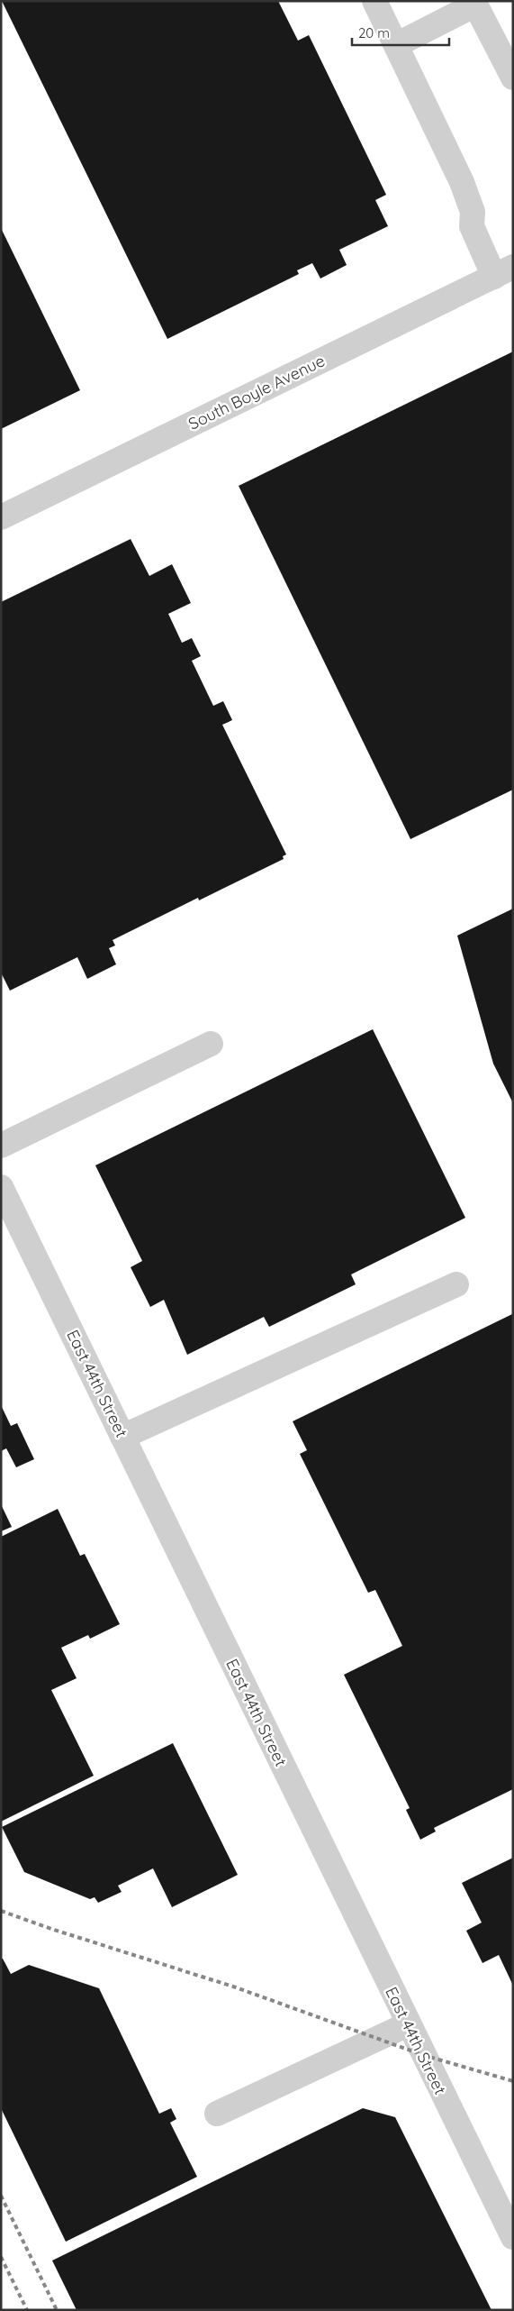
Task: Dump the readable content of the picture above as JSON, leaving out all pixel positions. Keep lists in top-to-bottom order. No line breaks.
{"streets":{"street":["South Boyle Avenue","East 44th Street"]},"scale_bar":"20 m"}
